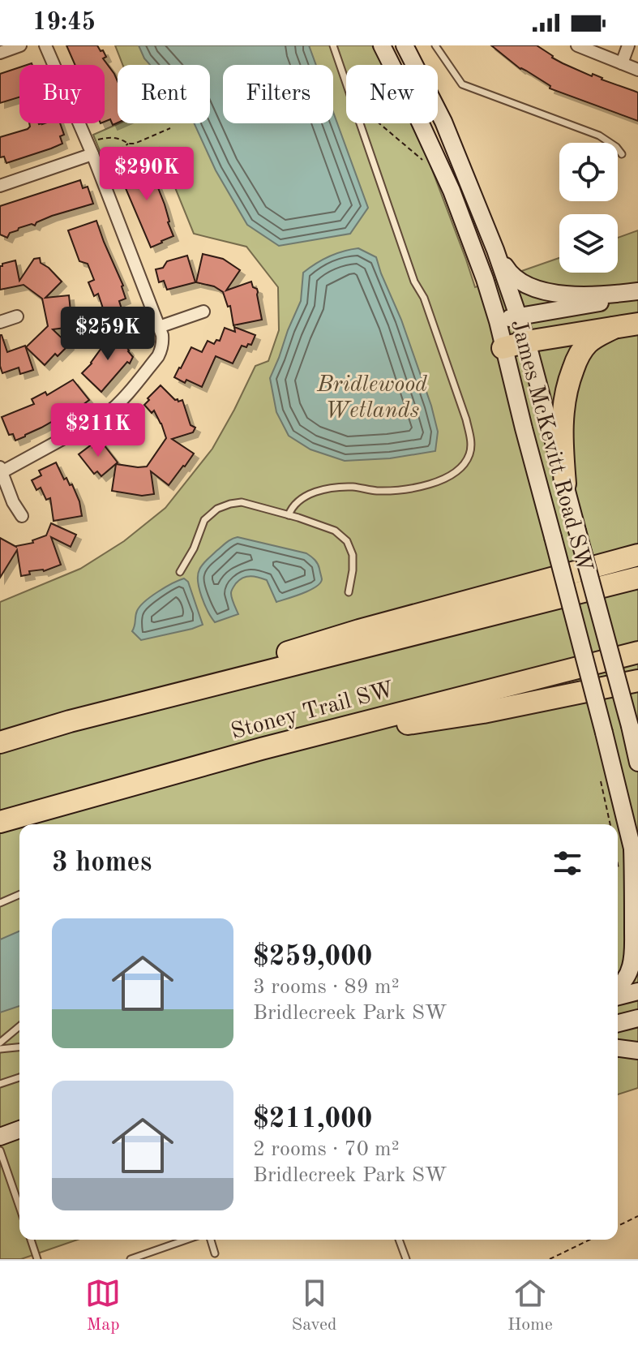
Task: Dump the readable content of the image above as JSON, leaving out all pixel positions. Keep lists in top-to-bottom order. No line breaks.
{"streets":{"highway":["Stoney Trail SW"],"main road":["James McKevitt Road SW"]},"parks":["Bridlewood Wetlands"],"page":{"status":"19:45","chip":["Buy","Rent","Filters","New"],"price":["$290K","$259K","$211K"],"heading":"3 homes","list":[{"name":"$259,000","note":"3 rooms · 89 m² · Bridlecreek Park SW"},{"name":"$211,000","note":"2 rooms · 70 m² · Bridlecreek Park SW"}],"tabs":["Map","Saved","Home"]}}
